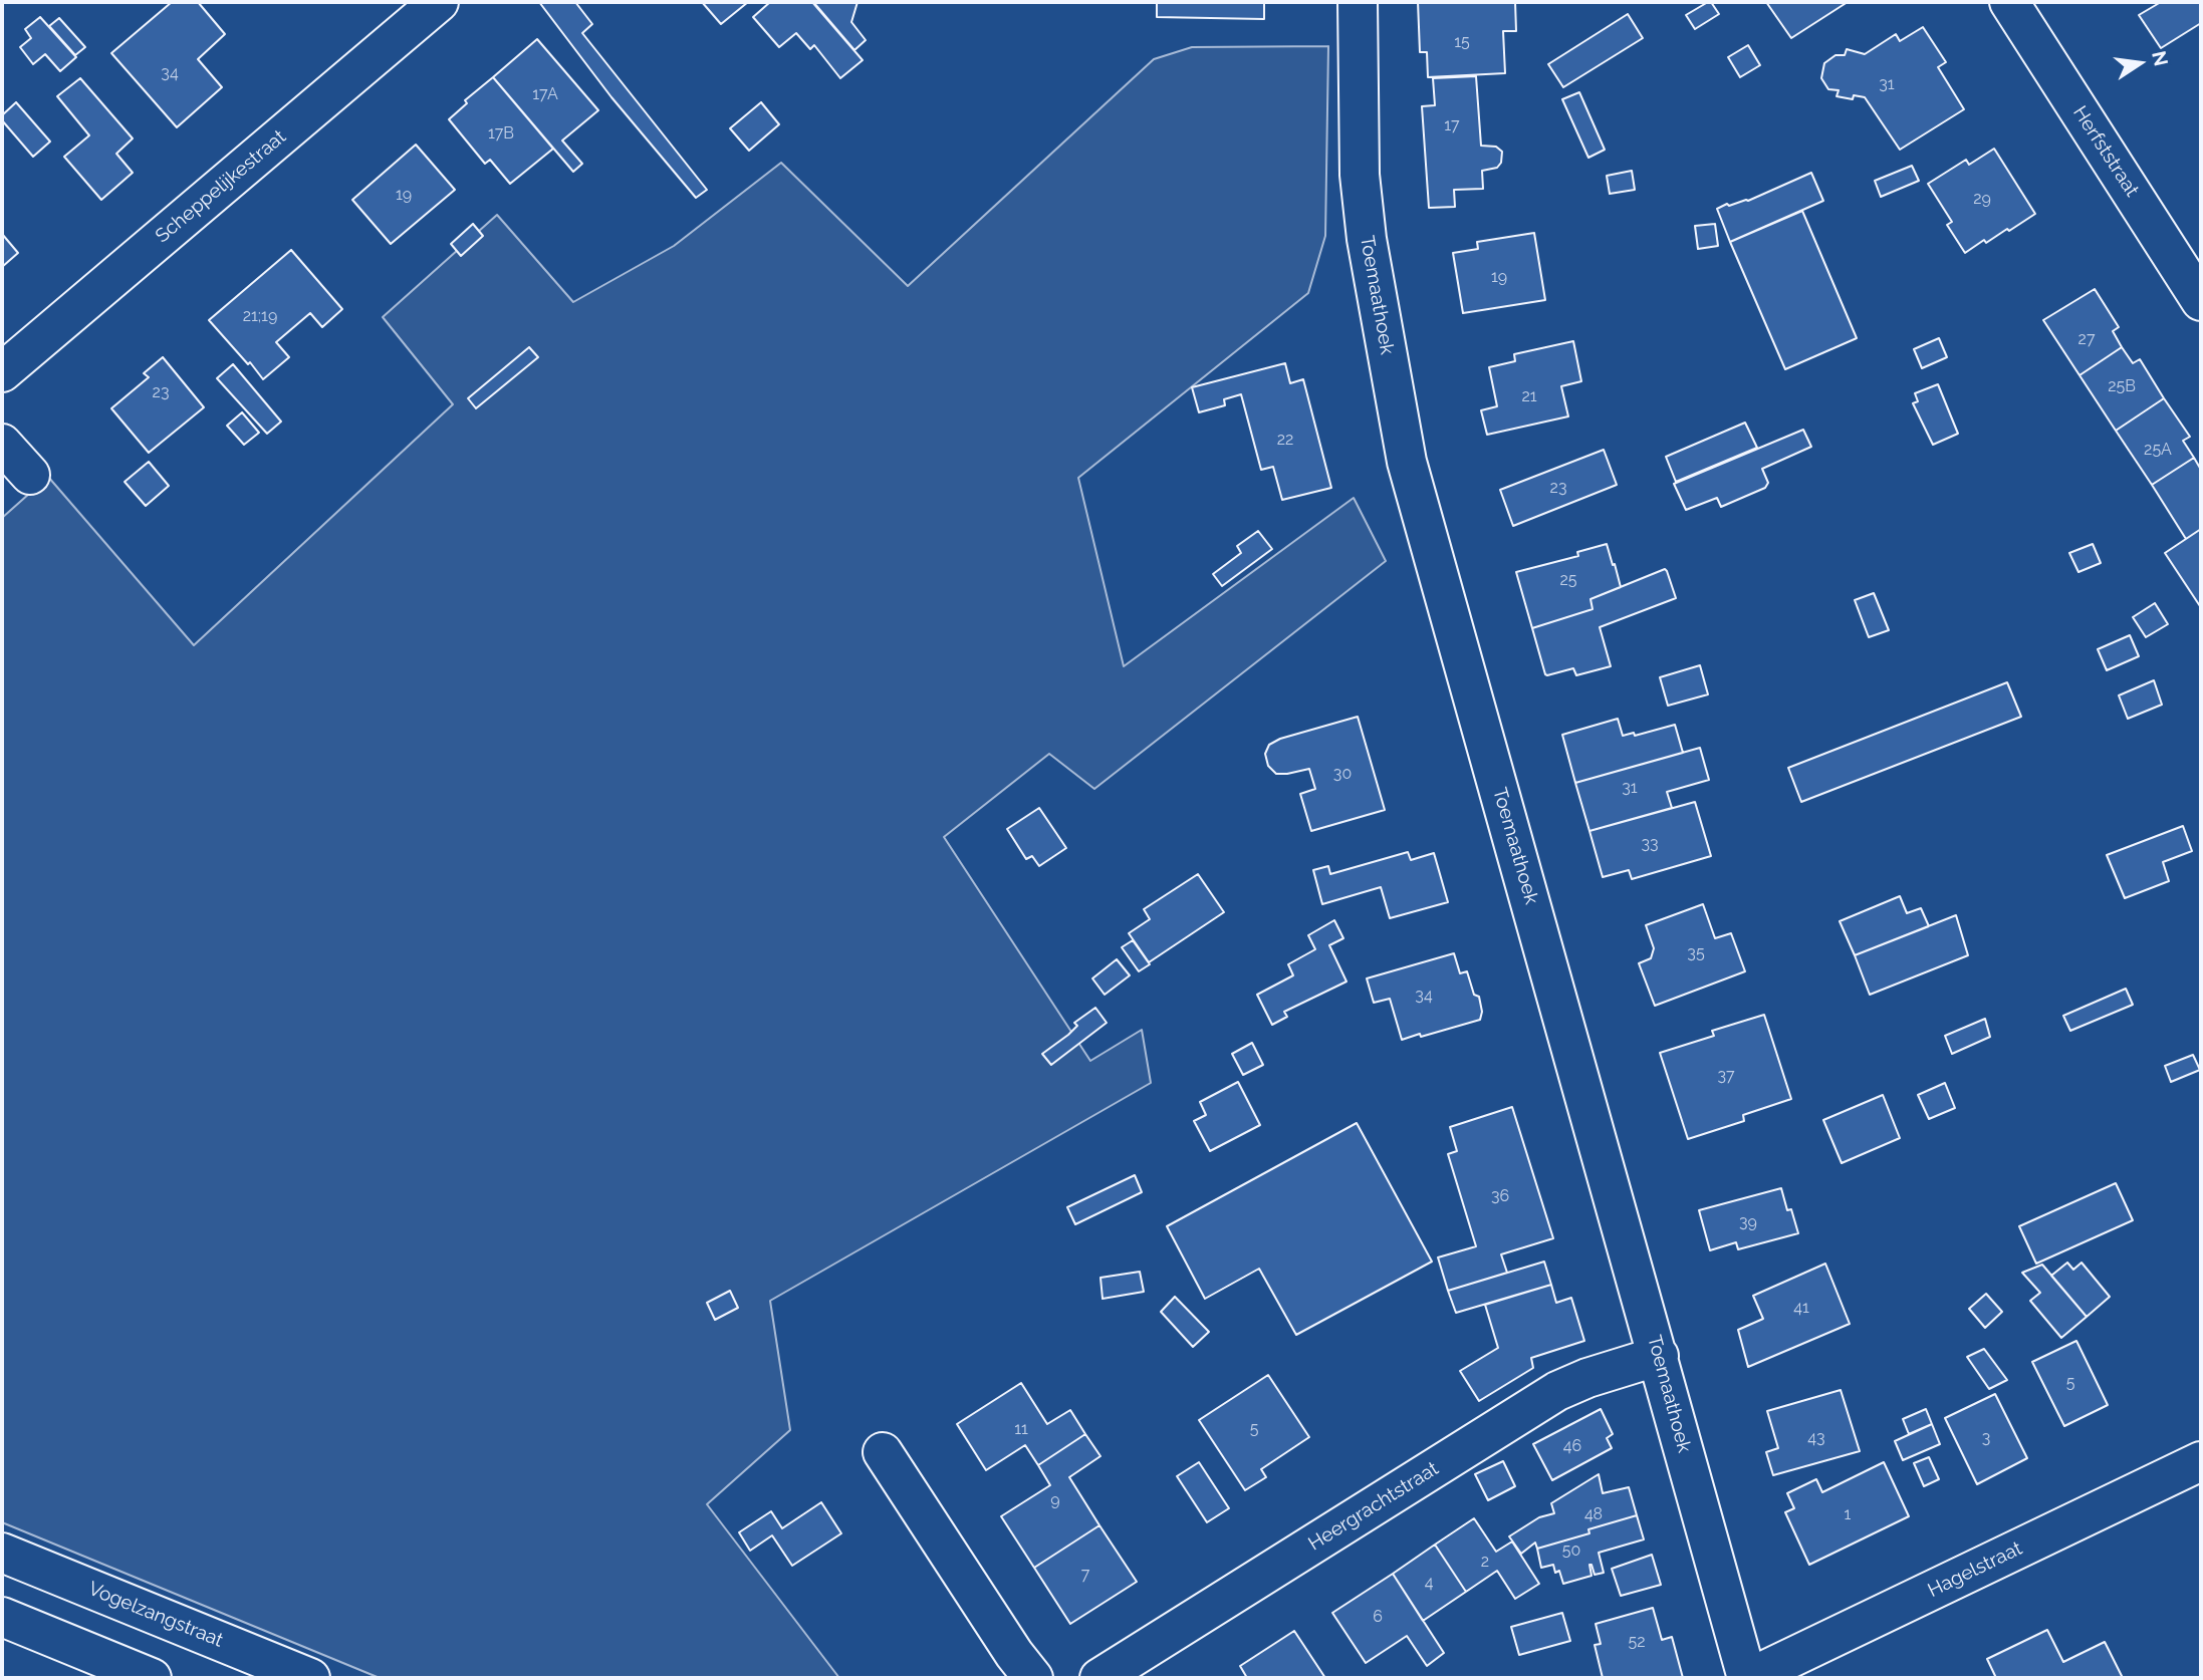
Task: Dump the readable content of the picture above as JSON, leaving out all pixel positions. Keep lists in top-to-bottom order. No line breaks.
{"streets":{"main road":["Herfststraat","Scheppelijkestraat","Toemaathoek","Heergrachtstraat","Hagelstraat","Vogelzangstraat"]},"crossings":[["Toemaathoek","Heergrachtstraat"],["Toemaathoek","Hagelstraat"]],"house_numbers":["15","34","31","17A","17","17B","19","29","19","21;19","27","25B","23","21","22","25A","23","25","30","31","33","35","34","37","36","39","41","5","11","5","43","3","46","9","48","1","50","2","7","4","6","52"],"north":"right"}
